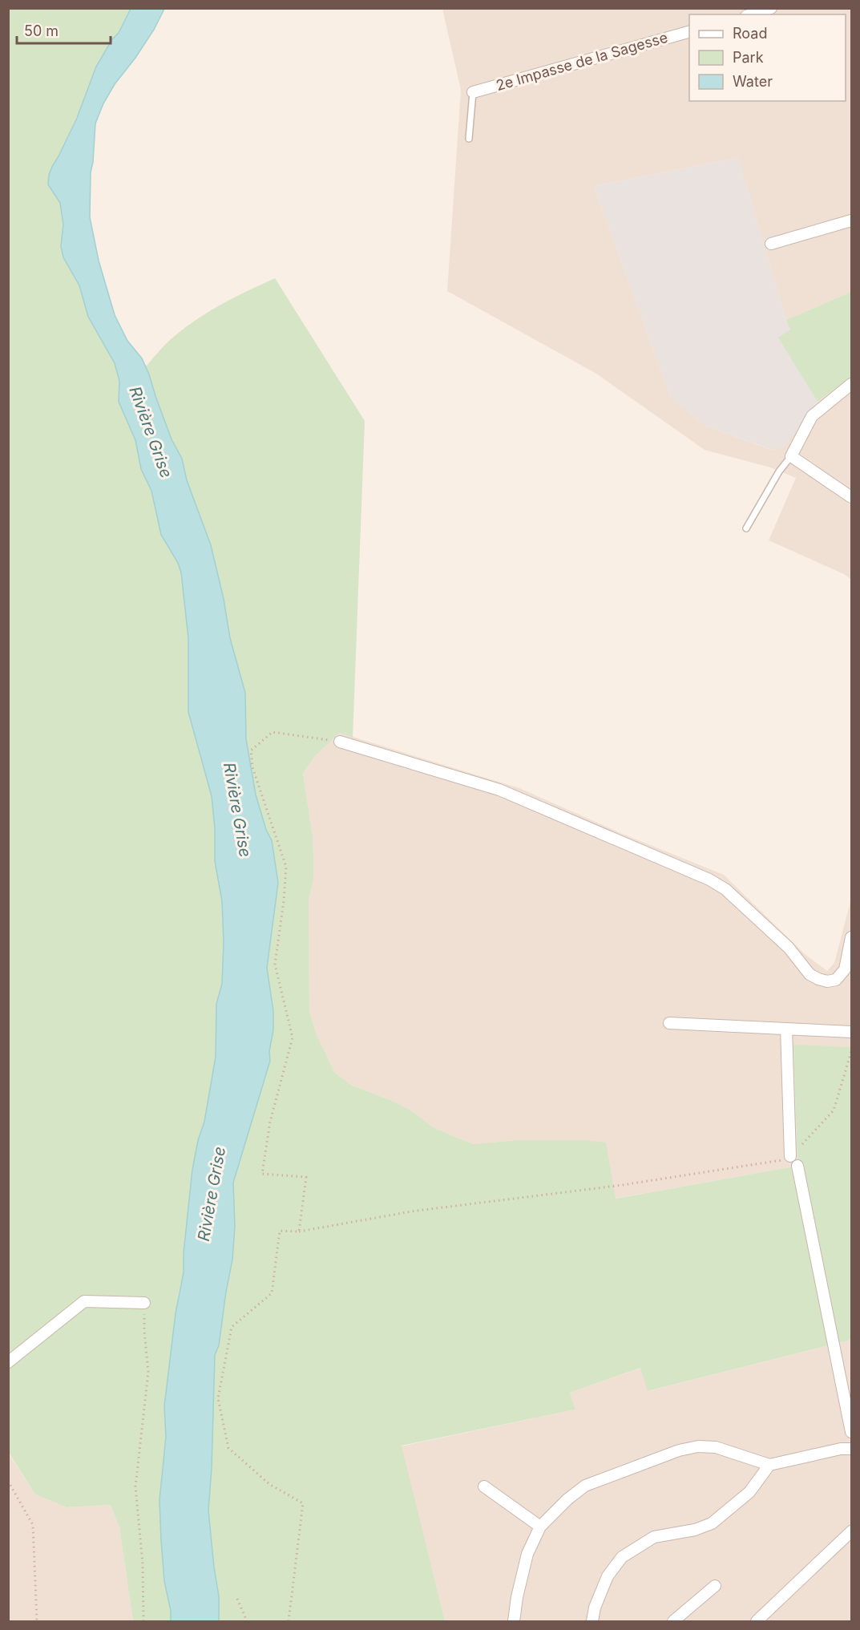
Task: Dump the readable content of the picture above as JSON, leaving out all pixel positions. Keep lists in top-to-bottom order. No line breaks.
{"streets":{"street":["2e Impasse de la Sagesse"]},"water":["Rivière Grise"],"legend":["Road","Park","Water"],"scale_bar":"50 m"}
